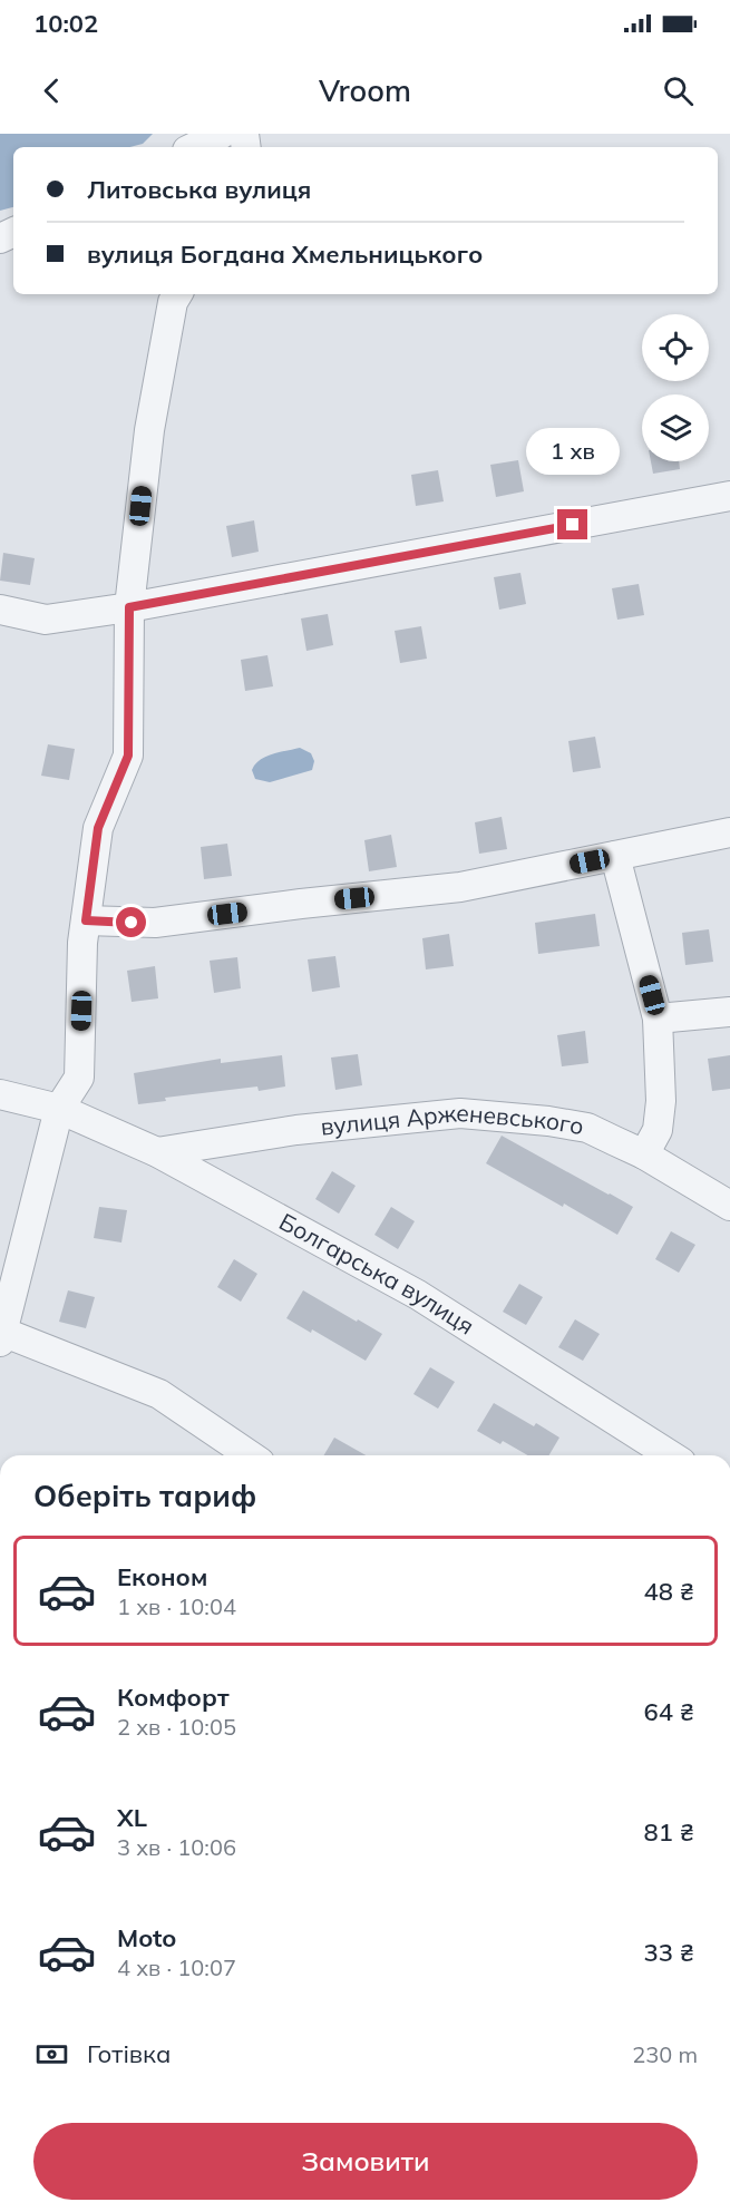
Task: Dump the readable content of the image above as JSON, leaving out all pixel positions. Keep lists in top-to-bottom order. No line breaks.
{"streets":{"street":["вулиця Арженевського","Болгарська вулиця"]},"crossings":[["вулиця Арженевського","Болгарська вулиця"]],"page":{"status":"10:02","header":"Vroom","banner":["Литовська вулиця","вулиця Богдана Хмельницького"],"bubble":"1 хв","heading":"Оберіть тариф","list":[{"name":"Економ","note":"1 хв · 10:04","value":"48 ₴"},{"name":"Комфорт","note":"2 хв · 10:05","value":"64 ₴"},{"name":"XL","note":"3 хв · 10:06","value":"81 ₴"},{"name":"Moto","note":"4 хв · 10:07","value":"33 ₴"}],"pay":["Готівка","230 m"],"buttons":"Замовити"}}
